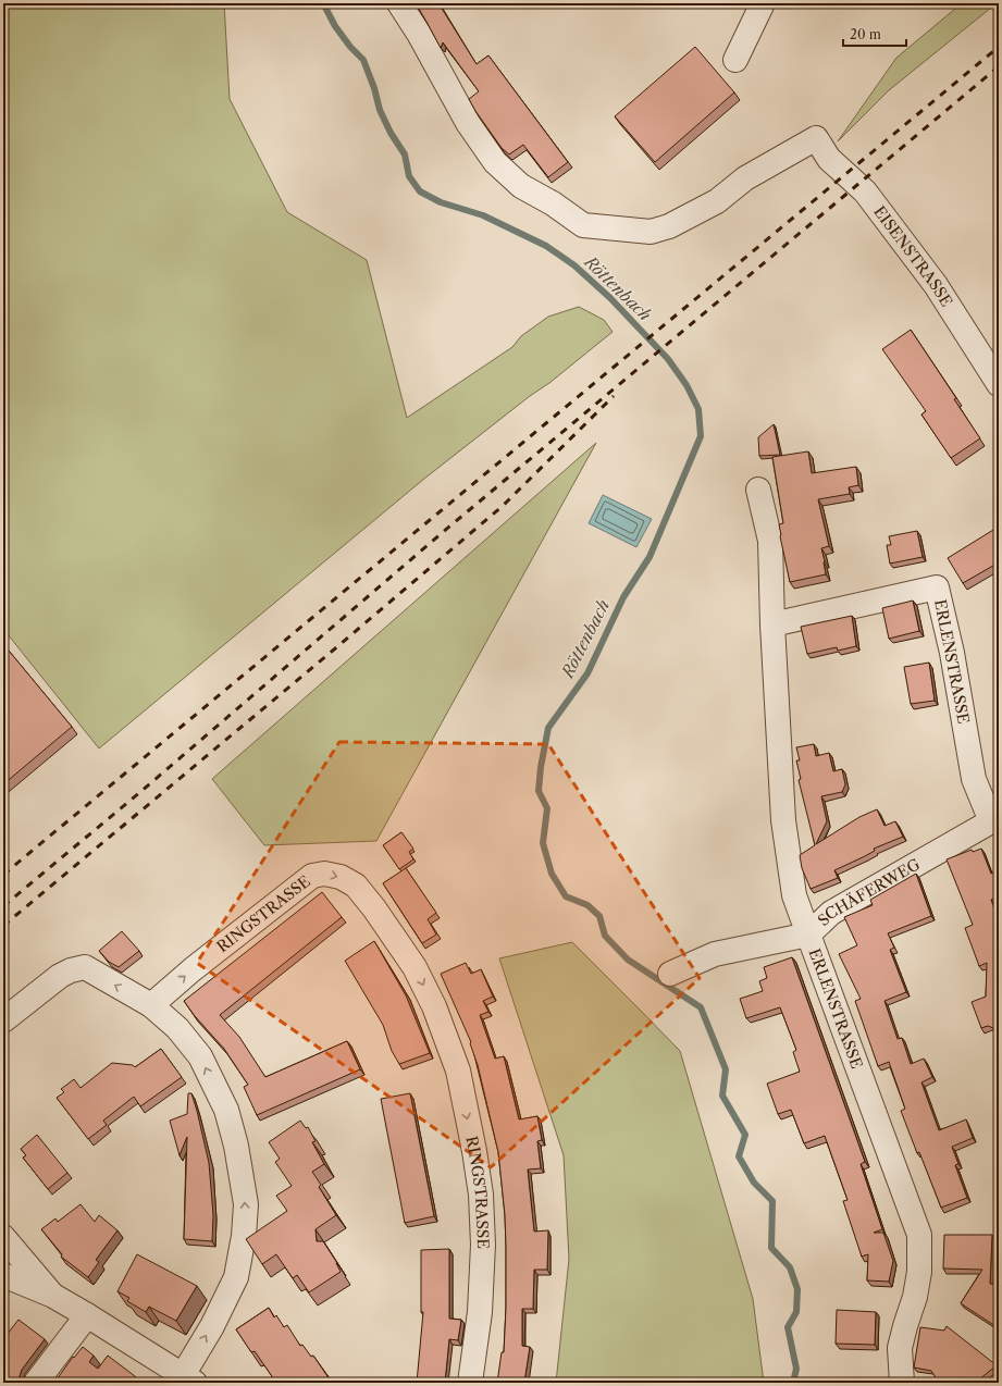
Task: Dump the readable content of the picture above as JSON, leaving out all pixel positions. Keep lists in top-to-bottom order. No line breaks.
{"streets":{"street":["EISENSTRASSE","ERLENSTRASSE","SCHÄFERWEG","RINGSTRASSE"]},"crossings":[["ERLENSTRASSE","SCHÄFERWEG"]],"water":["Röttenbach"],"scale_bar":"20 m"}
